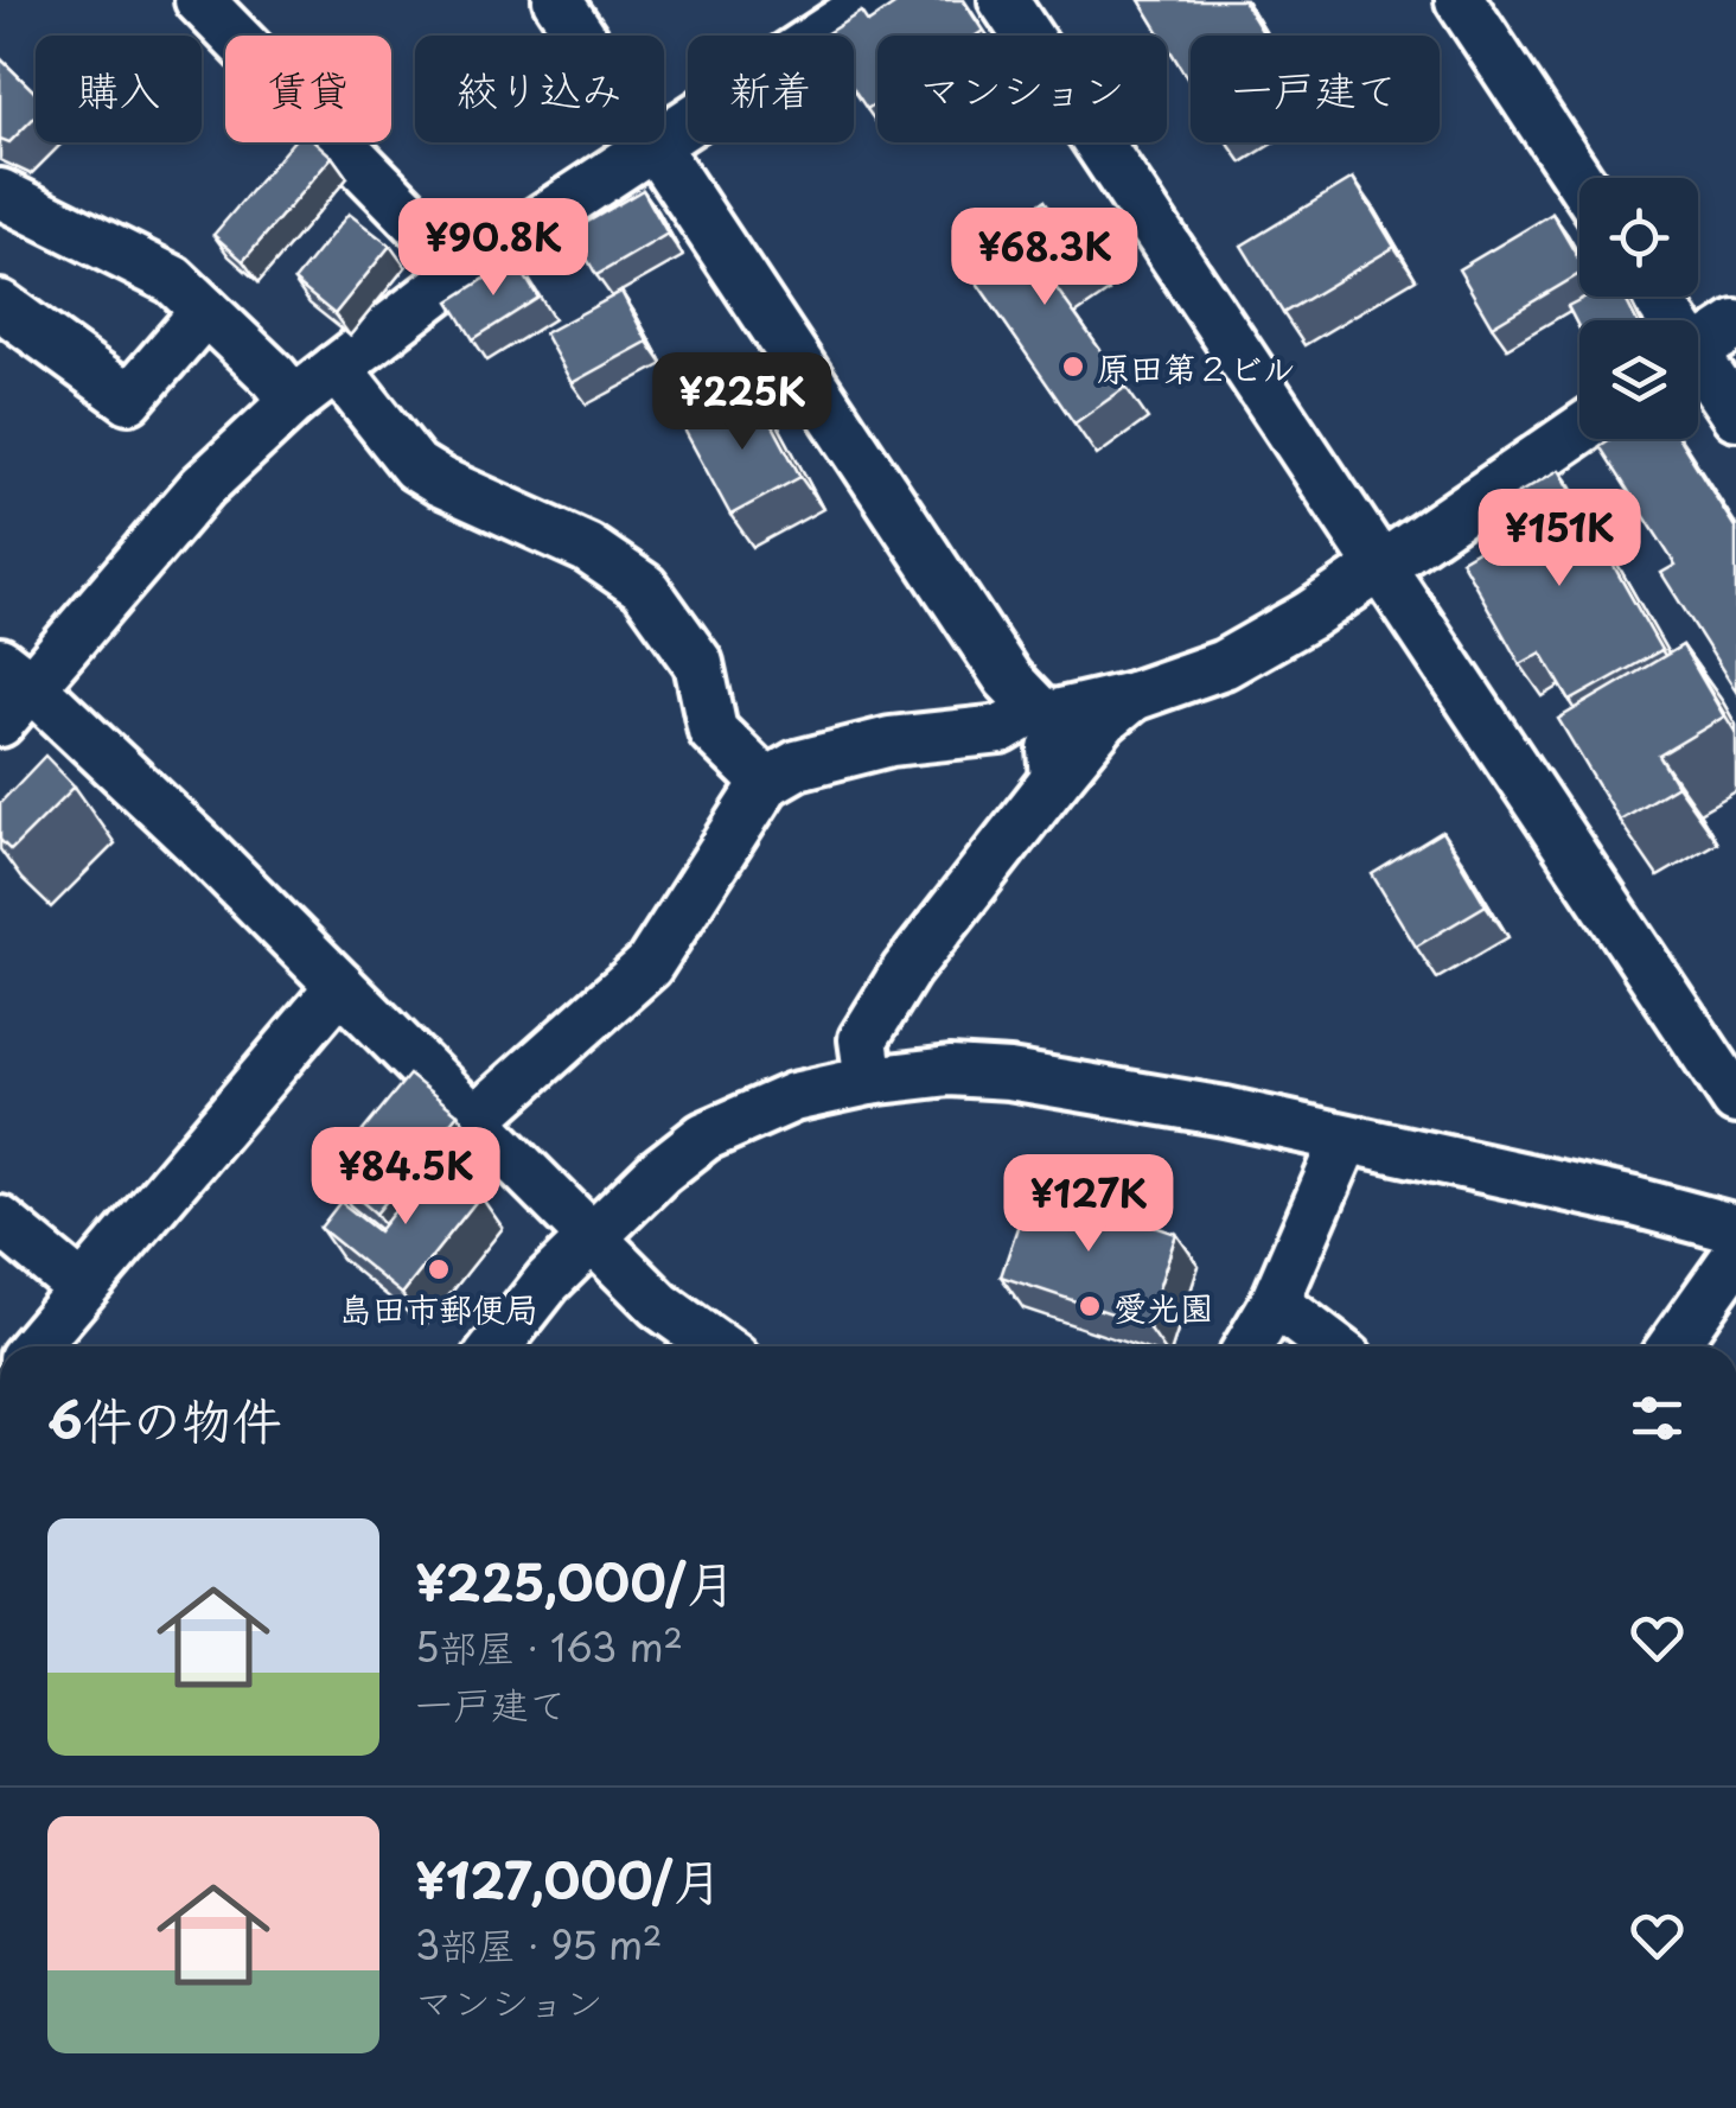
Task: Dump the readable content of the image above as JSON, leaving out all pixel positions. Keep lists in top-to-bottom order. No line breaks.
{"places":["原田第２ビル","島田市郵便局","愛光園"],"page":{"chip":["購入","賃貸","絞り込み","新着","マンション","一戸建て"],"price":["¥90.8K","¥68.3K","¥225K","¥151K","¥84.5K","¥127K"],"heading":"6件の物件","list":[{"name":"¥225,000/月","note":"5部屋 · 163 m² · 一戸建て"},{"name":"¥127,000/月","note":"3部屋 · 95 m² · マンション"}]}}
